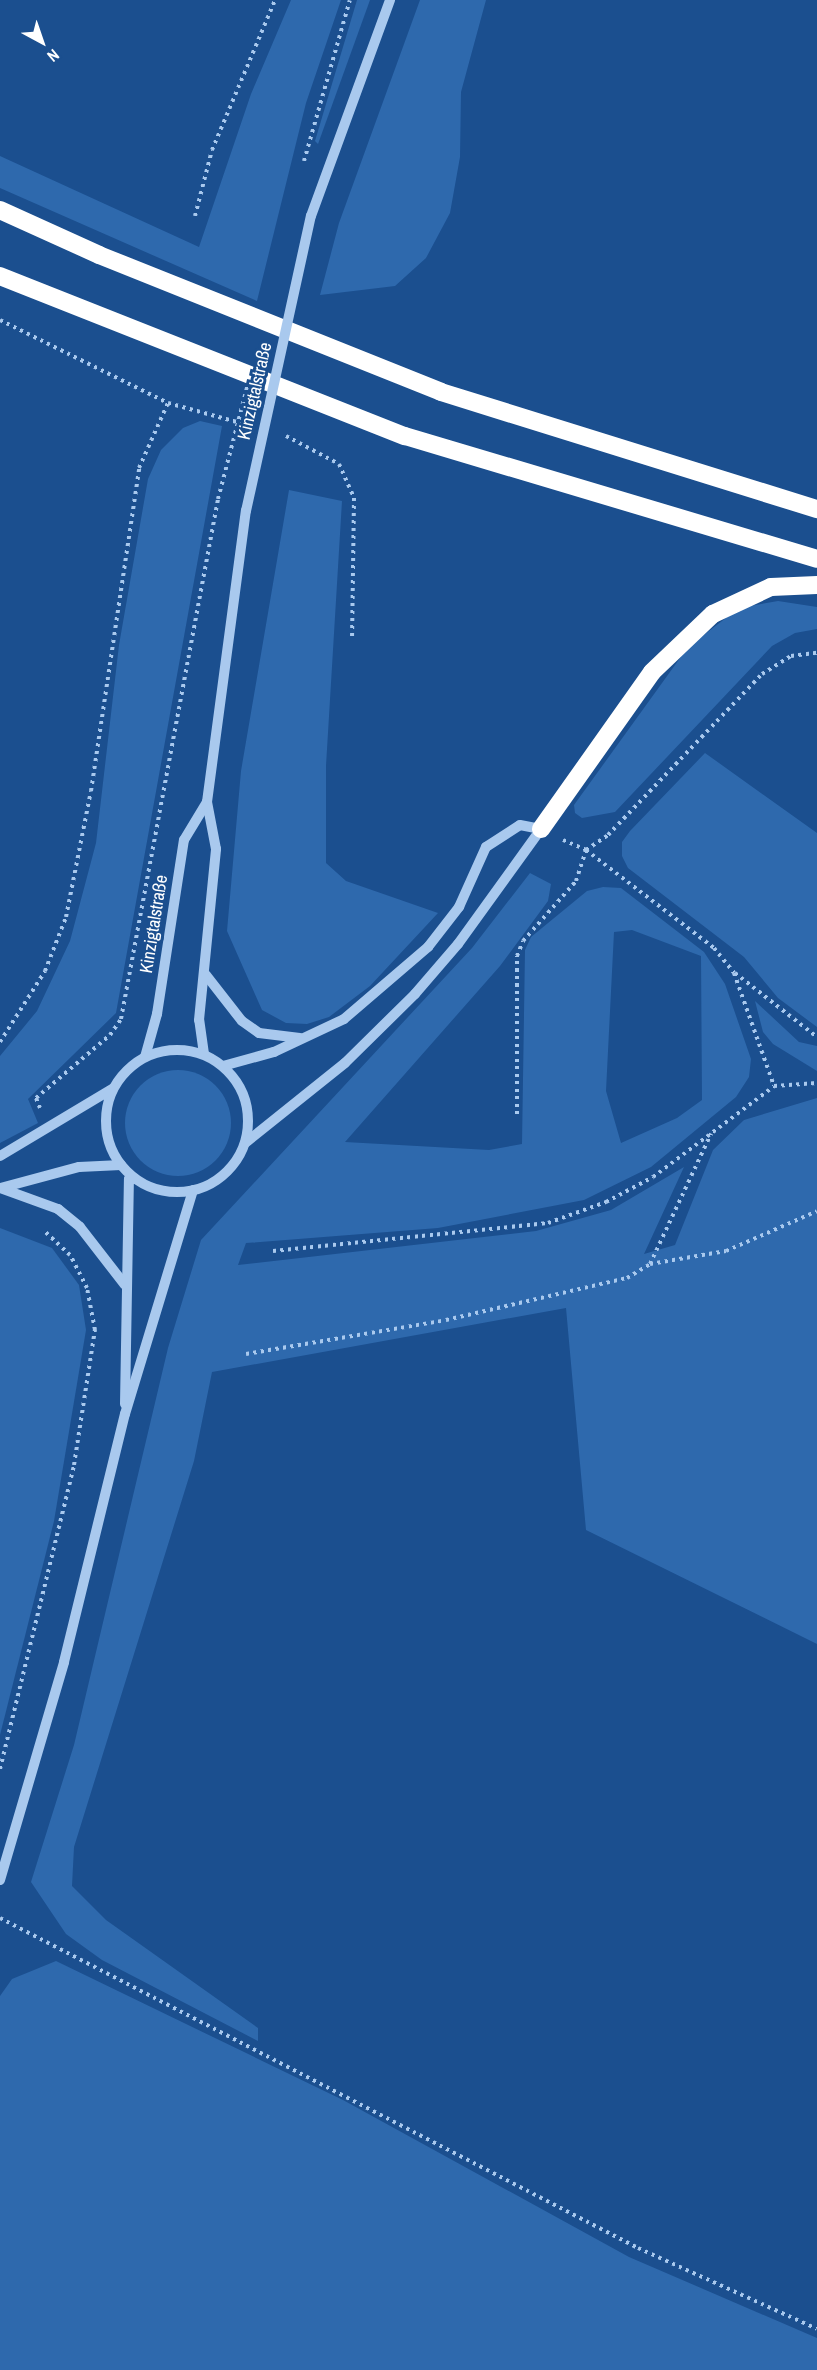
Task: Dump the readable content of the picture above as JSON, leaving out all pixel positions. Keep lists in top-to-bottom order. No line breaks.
{"streets":{"street":["Kinzigtalstraße"]},"north":"bottom right"}
